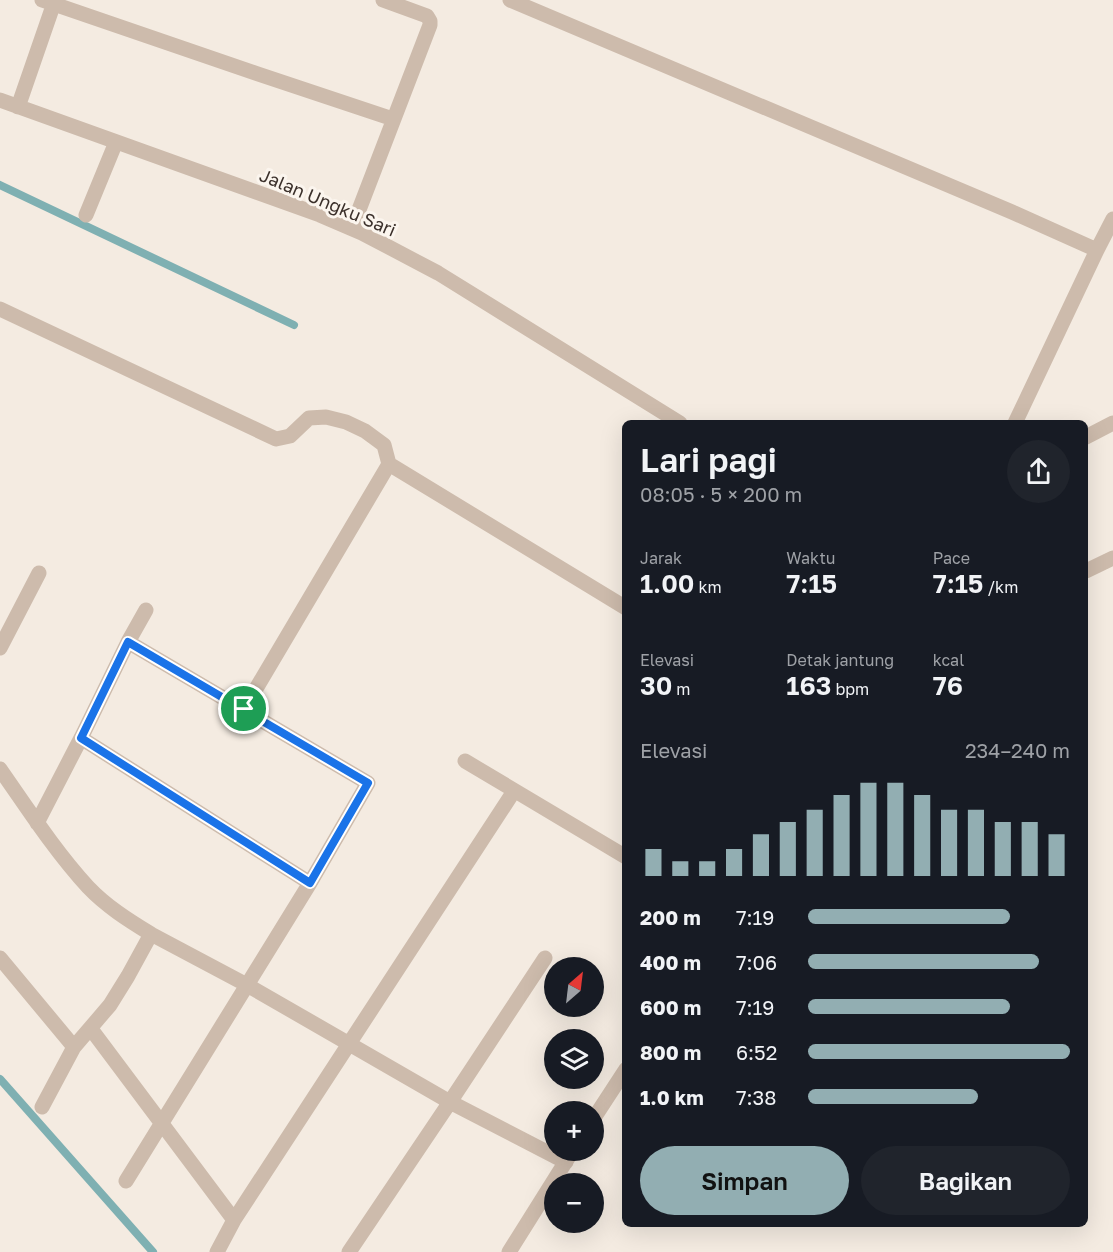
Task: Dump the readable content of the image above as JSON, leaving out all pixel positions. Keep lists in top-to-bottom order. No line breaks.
{"streets":{"street":["Jalan Ungku Sari"]},"north":"top right","page":{"heading":["Lari pagi","08:05 · 5 × 200 m"],"stats":[["Jarak","1.00 km"],["Waktu","7:15"],["Pace","7:15 /km"],["Elevasi","30 m"],["Detak jantung","163 bpm"],["kcal","76"]],"chart":["Elevasi","234–240 m"],"list":[{"name":"200 m","note":"7:19"},{"name":"400 m","note":"7:06"},{"name":"600 m","note":"7:19"},{"name":"800 m","note":"6:52"},{"name":"1.0 km","note":"7:38"}],"map_buttons":["+","−"],"buttons":["Simpan","Bagikan"]}}
